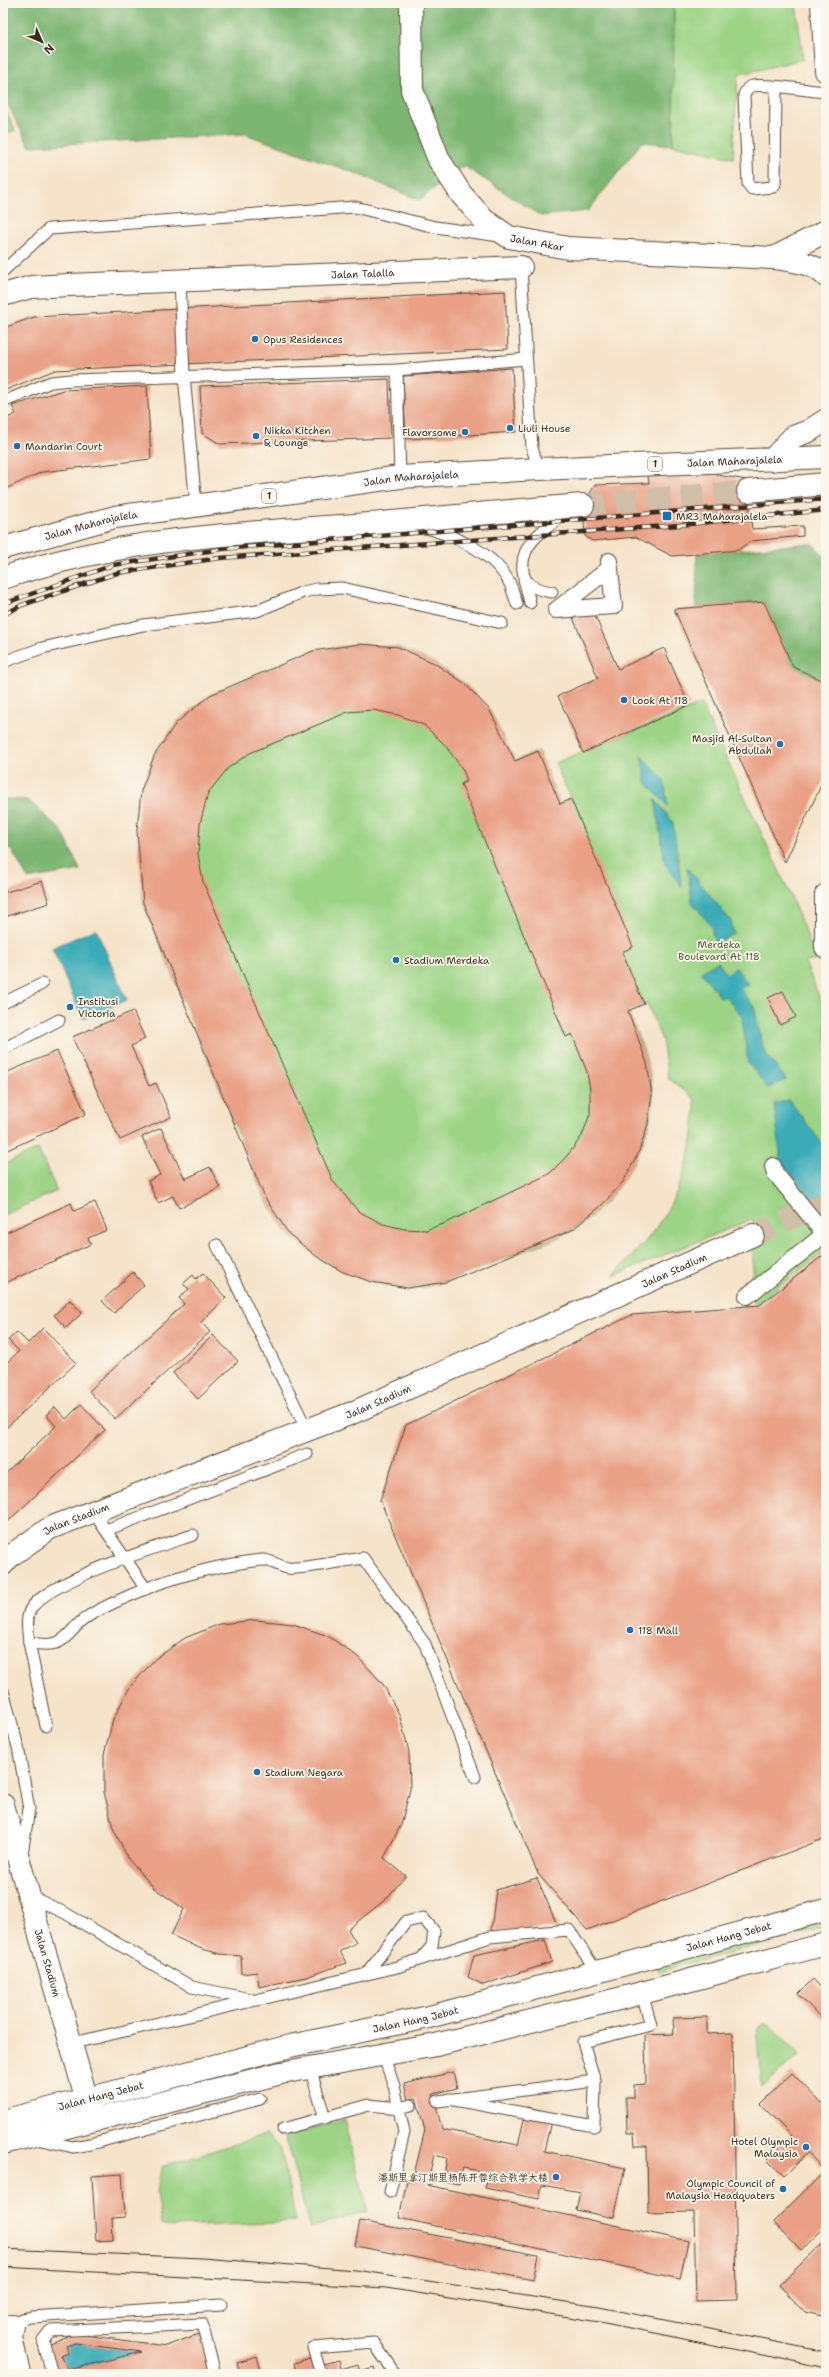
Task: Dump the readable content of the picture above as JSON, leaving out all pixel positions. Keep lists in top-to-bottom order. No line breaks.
{"streets":{"main road":["Jalan Akar","Jalan Talalla","Jalan Maharajalela","1","Jalan Stadium","Jalan Hang Jebat"]},"crossings":[["Jalan Talalla","Jalan Maharajalela"],["Jalan Stadium","Jalan Hang Jebat"]],"parks":["Merdeka Boulevard At 118"],"places":{"other":["Opus Residences","Liuli House","Flavorsome","Nikka Kitchen & Lounge","Mandarin Court","Look At 118","Masjid Al-Sultan Abdullah","Stadium Merdeka","Institusi Victoria","118 Mall","Stadium Negara","Hotel Olympic Malaysia","潘斯里拿汀斯里杨陈开蓉综合教学大楼","Olympic Council of Malaysia Headquaters"],"transit":["MR3 Maharajalela"]},"north":"bottom right"}
